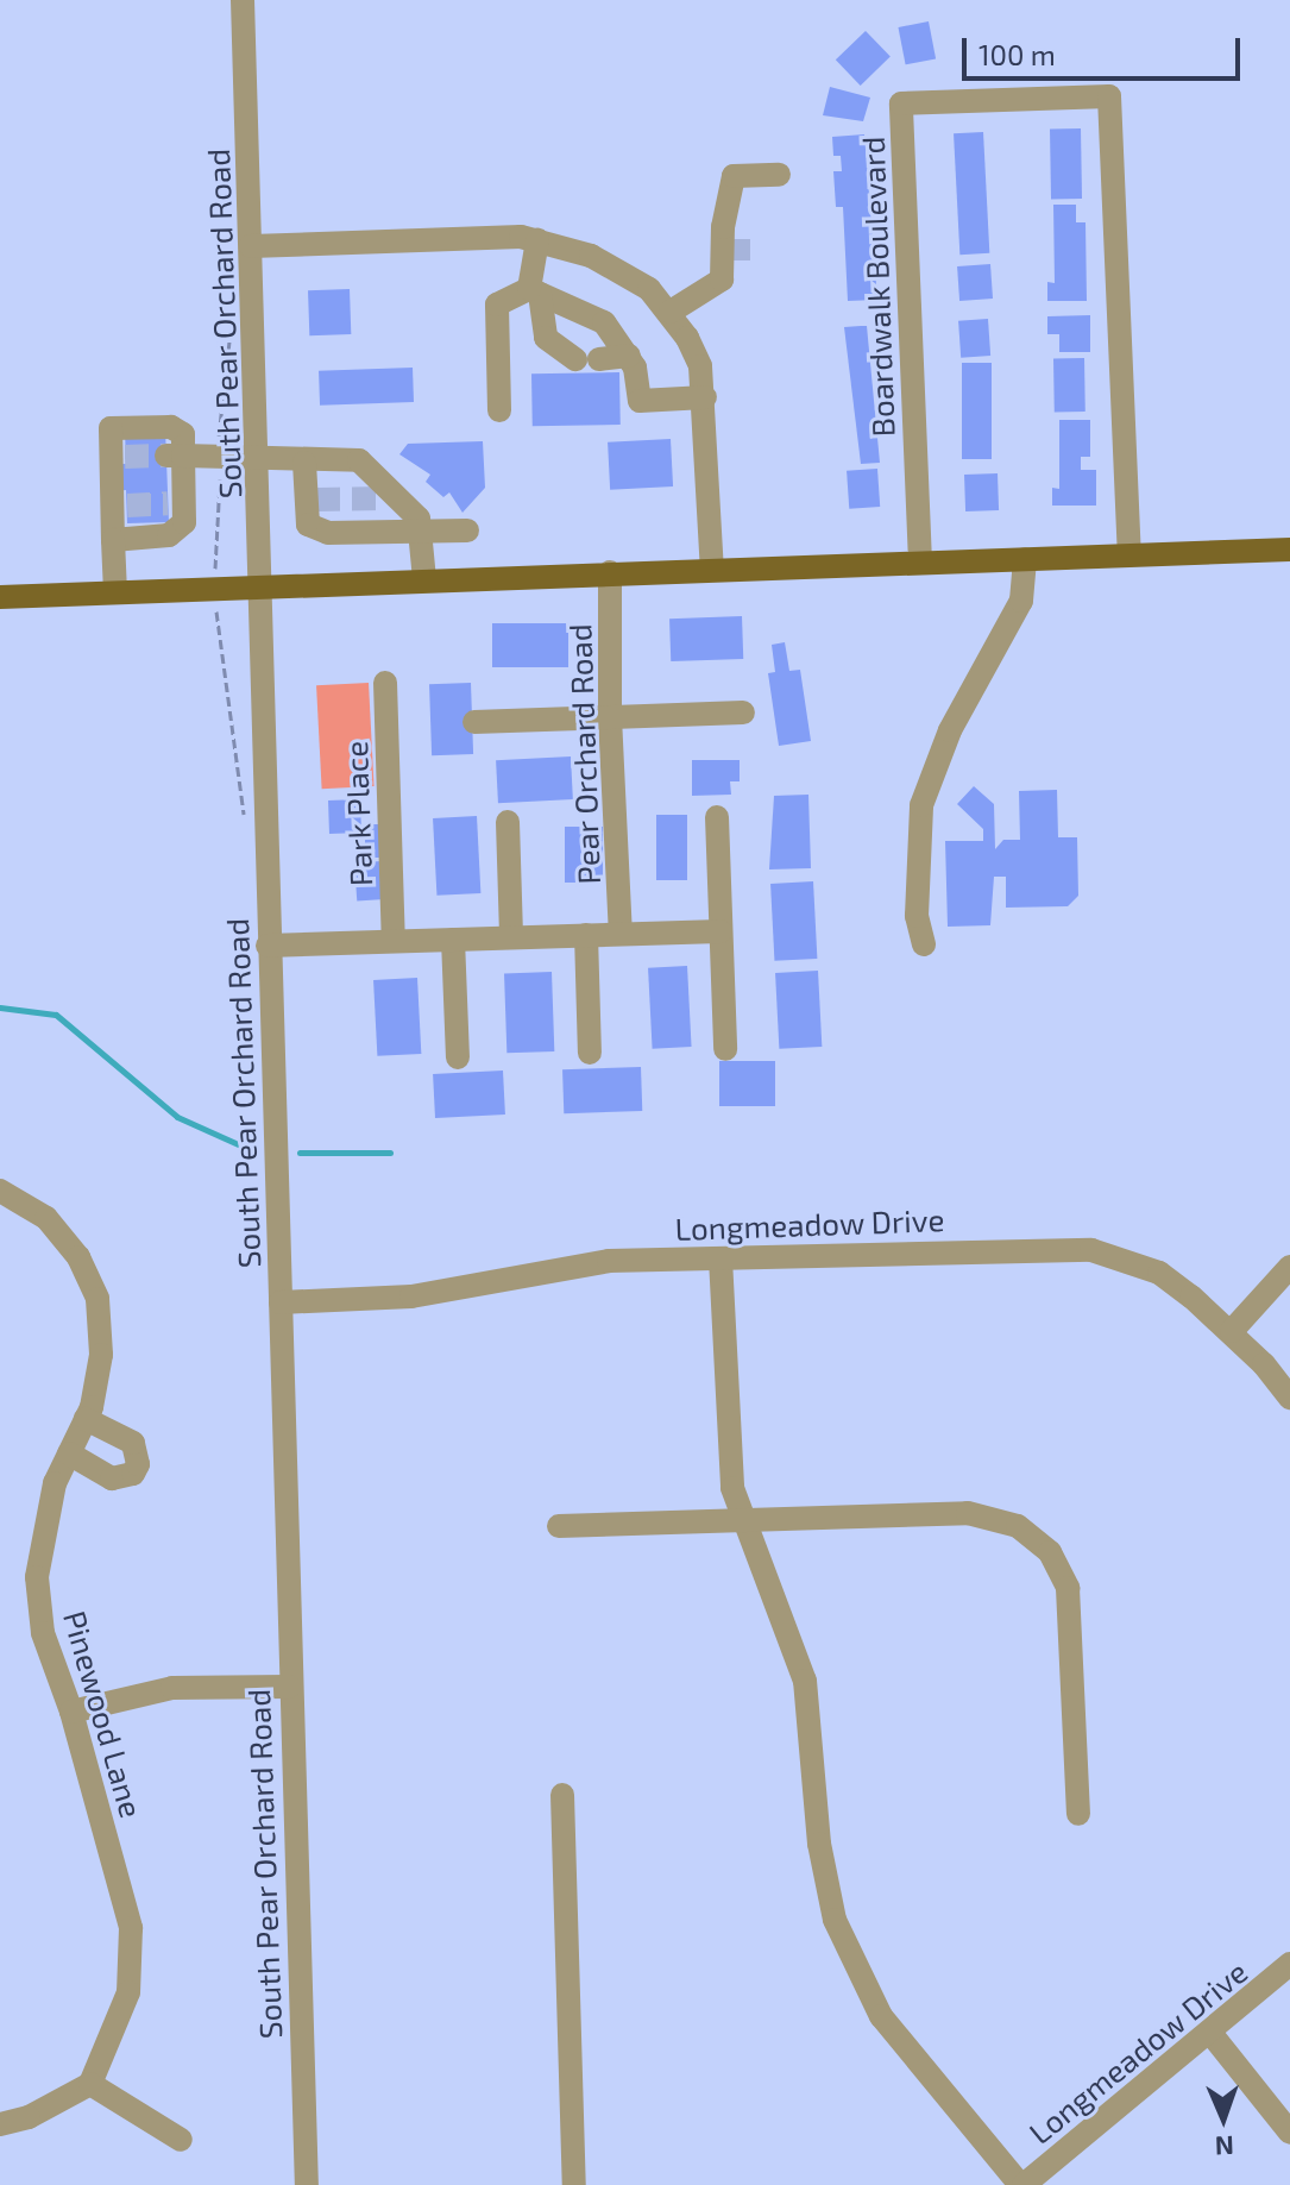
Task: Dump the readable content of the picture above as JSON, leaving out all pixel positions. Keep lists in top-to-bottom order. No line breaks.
{"streets":{"street":["Boardwalk Boulevard","South Pear Orchard Road","Pear Orchard Road","Park Place","Longmeadow Drive","Pinewood Lane"]},"crossings":[["South Pear Orchard Road","Longmeadow Drive"]],"scale_bar":"100 m","north":"bottom"}
